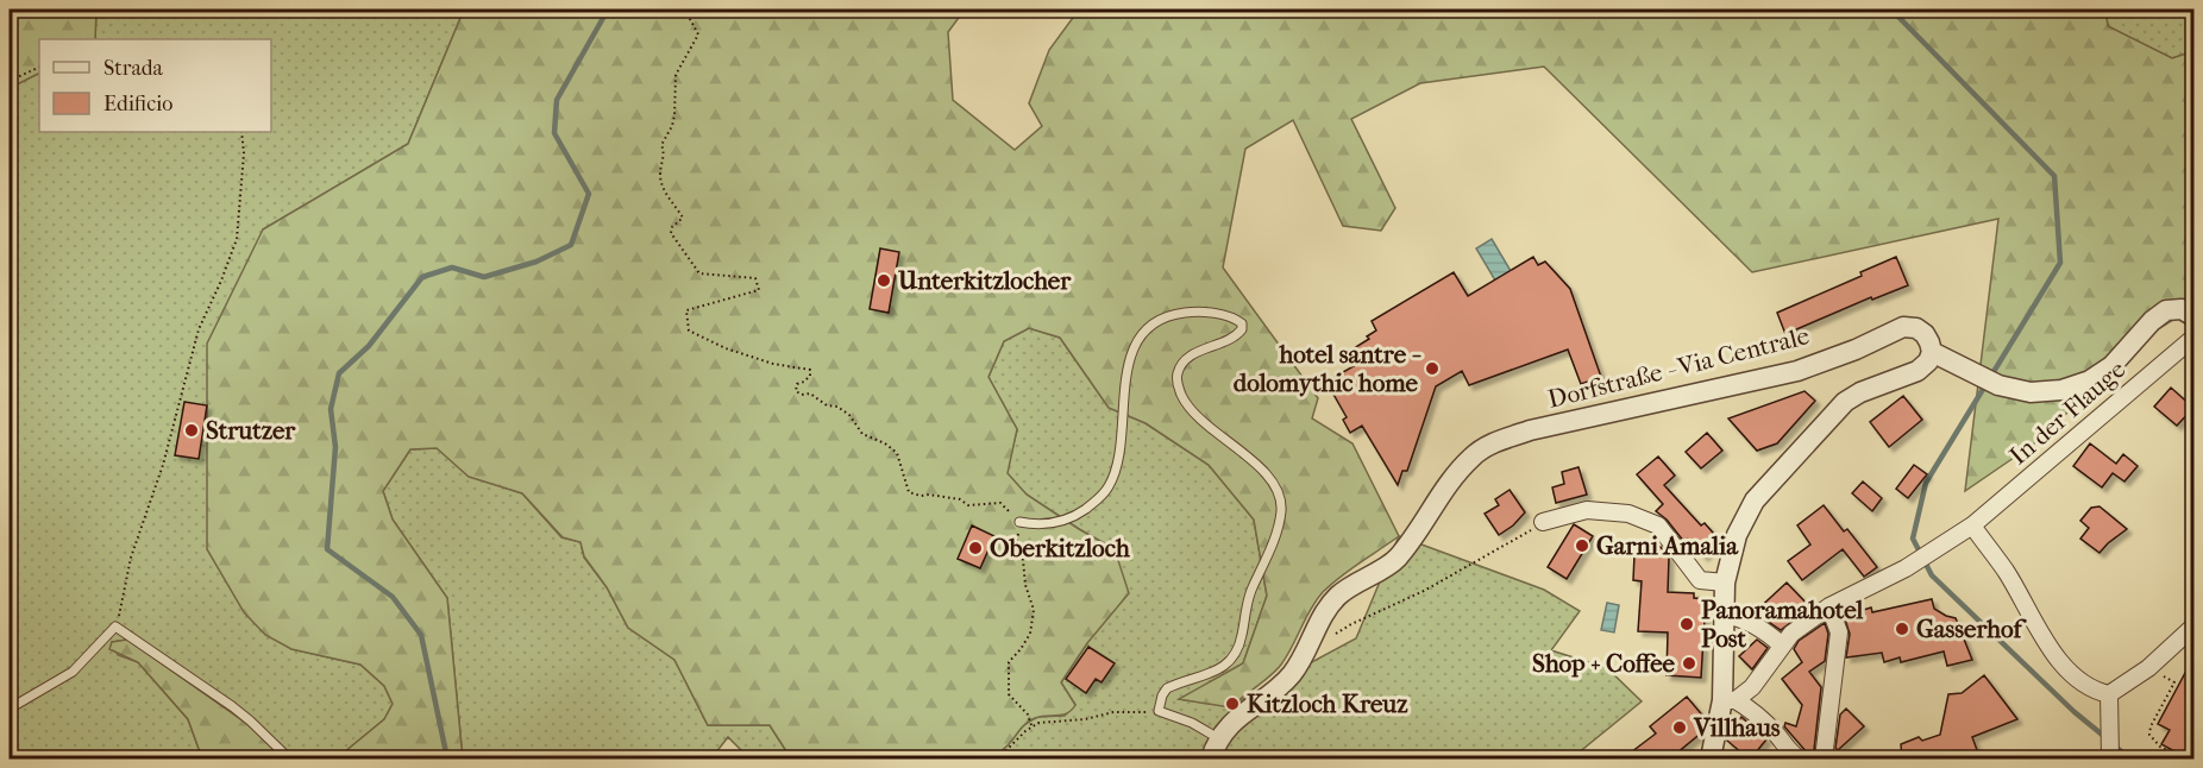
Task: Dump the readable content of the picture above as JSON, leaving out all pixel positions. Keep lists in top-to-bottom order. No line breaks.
{"streets":{"street":["Dorfstraße - Via Centrale","In der Flauge"]},"places":["Unterkitzlocher","hotel santre - dolomythic home","Strutzer","Garni Amalia","Oberkitzloch","Panoramahotel Post","Gasserhof","Shop + Coffee","Kitzloch Kreuz","Villhaus"],"legend":["Strada","Edificio"]}
